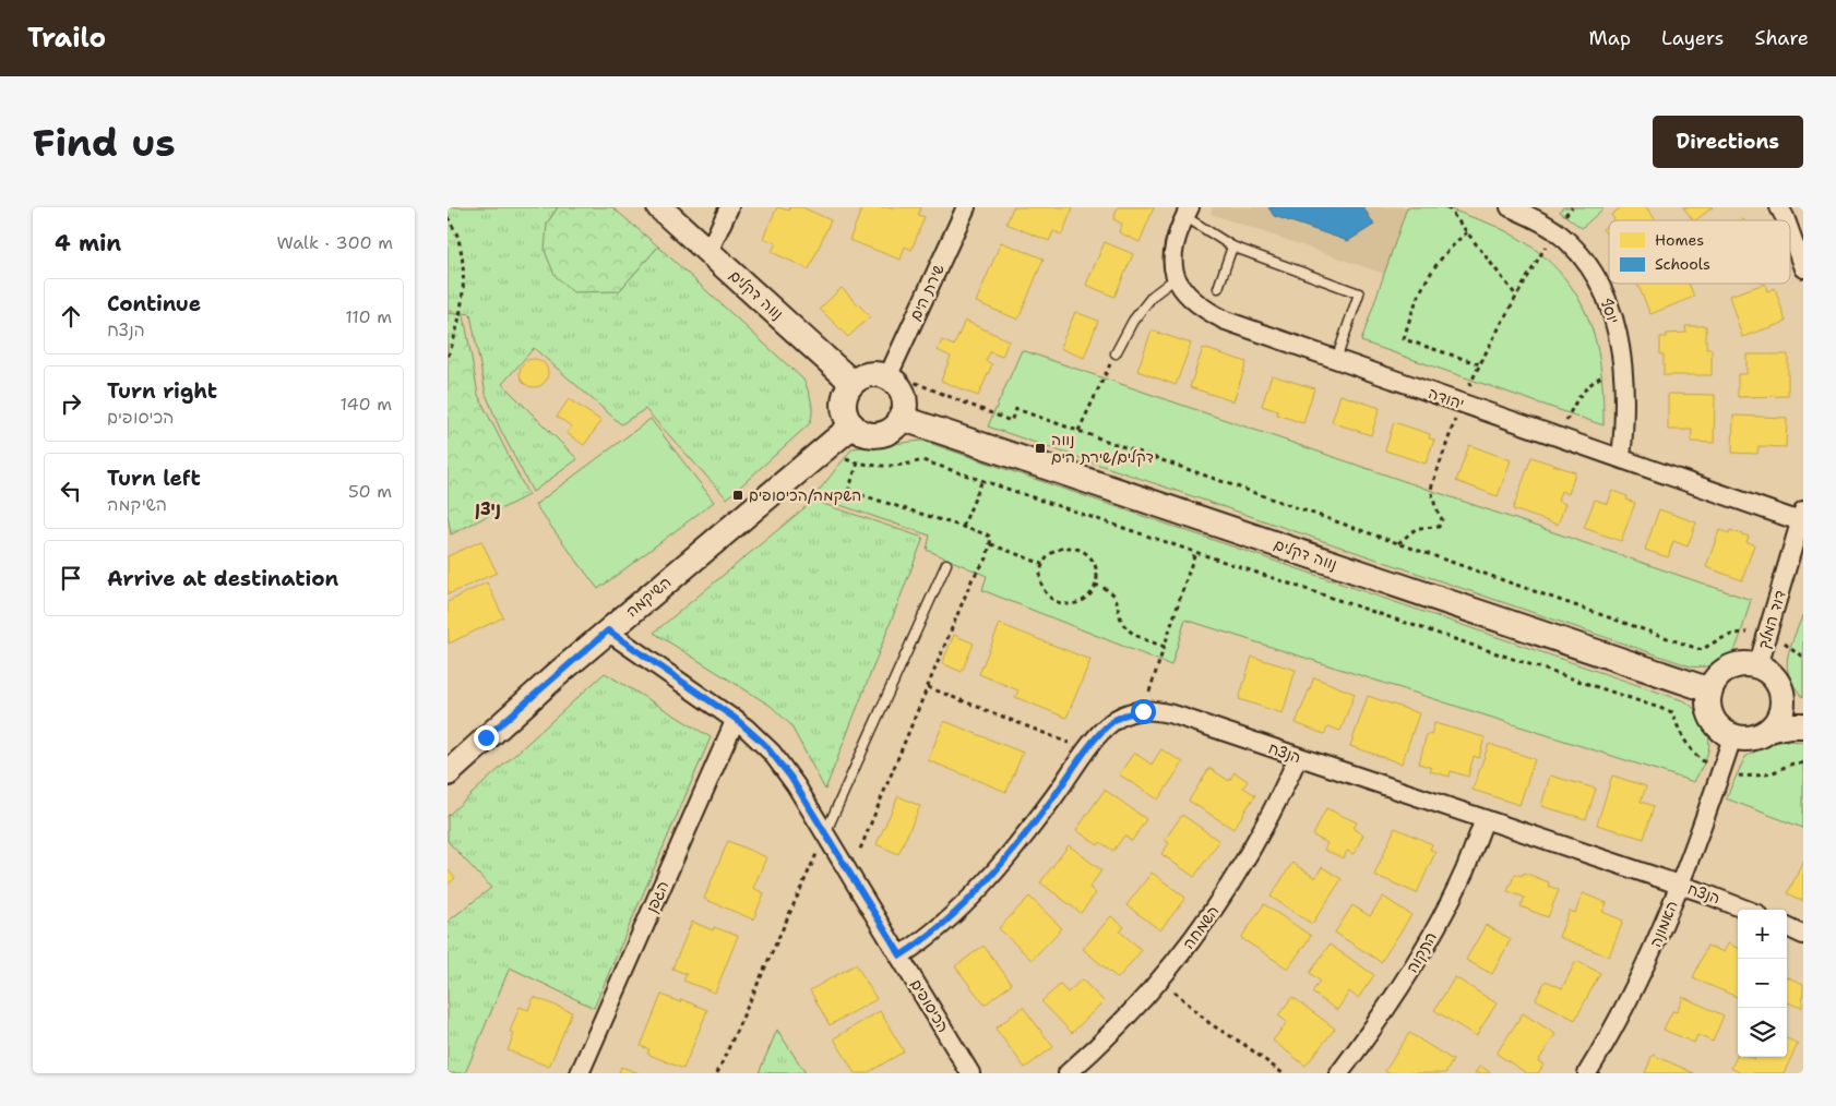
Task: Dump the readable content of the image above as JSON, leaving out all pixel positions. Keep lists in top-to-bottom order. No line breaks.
{"streets":{"street":["שירת הים","נווה דקלים","יוסף","יהודה","השיקמה","דוד המלך","הנצח","הגפן","האמונה","השמחה","התקוה","הכיסופים"]},"crossings":[["שירת הים","נווה דקלים"],["שירת הים","השיקמה"],["נווה דקלים","השיקמה"],["נווה דקלים","דוד המלך"],["נווה דקלים","האמונה"],["יוסף","יהודה"],["יהודה","דוד המלך"],["השיקמה","הכיסופים"],["דוד המלך","האמונה"],["הנצח","האמונה"],["הנצח","השמחה"],["הנצח","התקוה"],["הנצח","הכיסופים"],["הגפן","הכיסופים"]],"districts":["ניצן"],"places":{"transit":["נווה דקלים/שירת הים","השקמה/הכיסופים"]},"legend":["Homes","Schools"],"page":{"header":"Trailo","nav":["Map","Layers","Share"],"buttons":"Directions","title":"Find us","heading":["4 min","Walk · 300 m"],"list":[["Continue","הנצח","110 m"],["Turn right","הכיסופים","140 m"],["Turn left","השיקמה","50 m"],"Arrive at destination"],"map_buttons":["+","−"]}}
